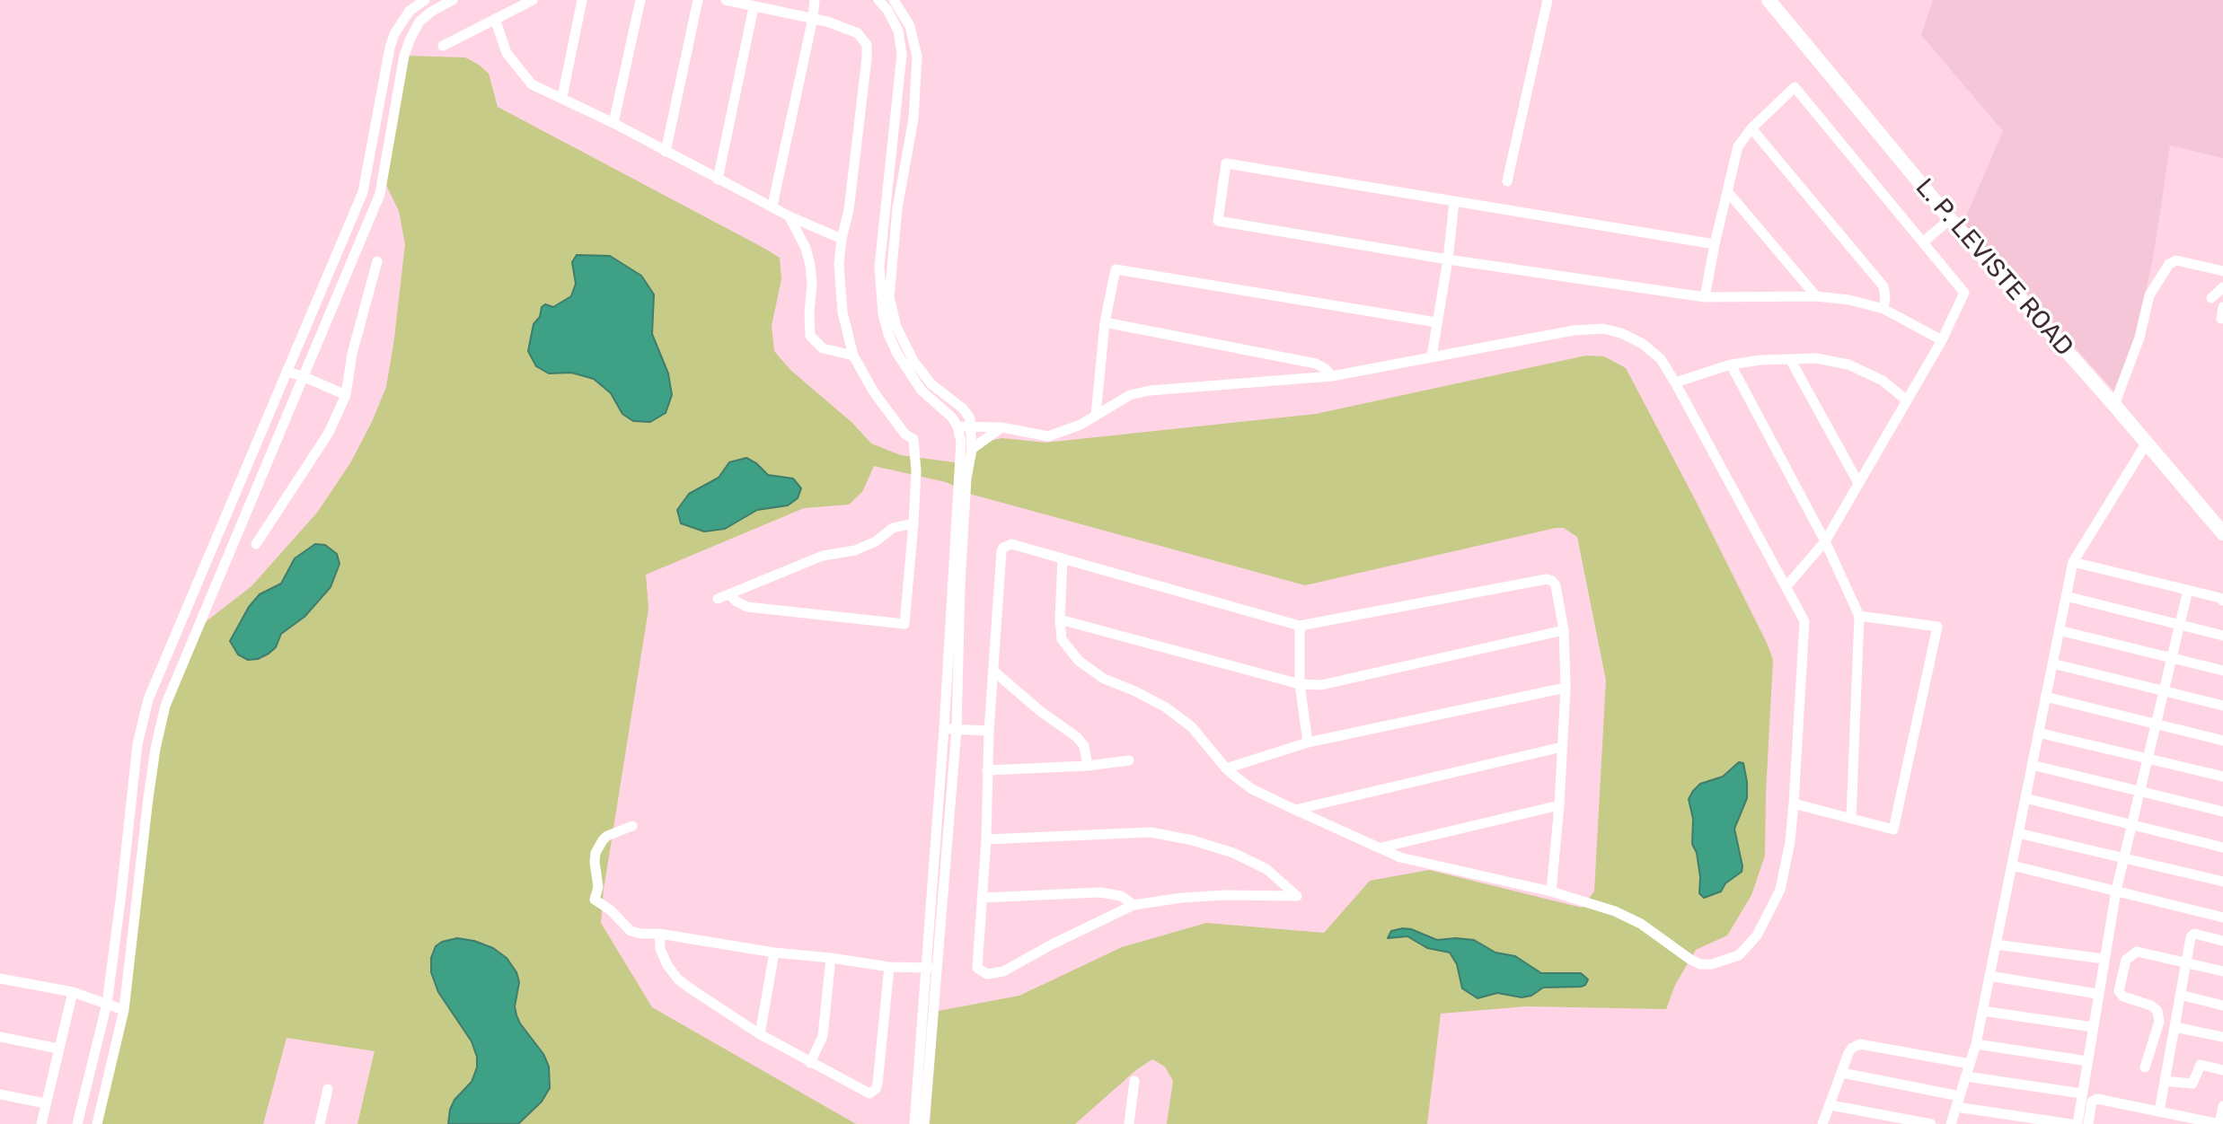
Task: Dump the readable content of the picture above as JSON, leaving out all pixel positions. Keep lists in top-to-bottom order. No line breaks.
{"streets":{"main road":["L. P. LEVISTE ROAD"]}}
